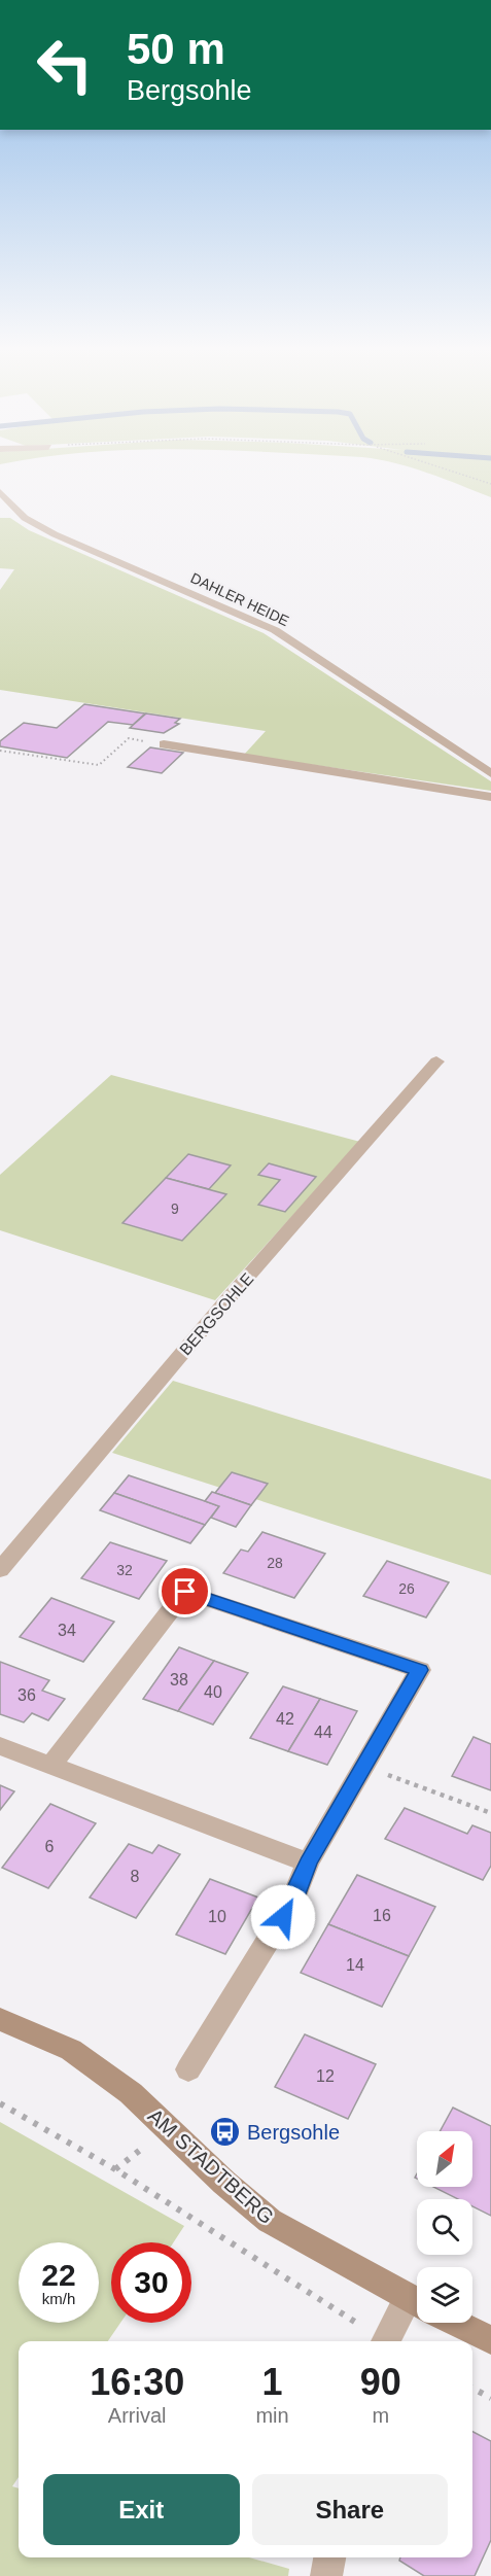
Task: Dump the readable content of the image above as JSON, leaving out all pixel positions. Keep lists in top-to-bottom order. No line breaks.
{"streets":{"street":["DAHLER HEIDE","BERGSOHLE","AM STADTBERG"]},"places":{"bus stop":["Bergsohle"]},"house_numbers":["9","28","32","26","34","38","40","36","42","44","6","8","16","10","14","12"],"north":"top right","page":{"turn":["50 m","Bergsohle"],"speed":"22 km/h","limit":"30","eta":["16:30","Arrival","1","min","90","m"],"buttons":["Exit","Share"]}}
